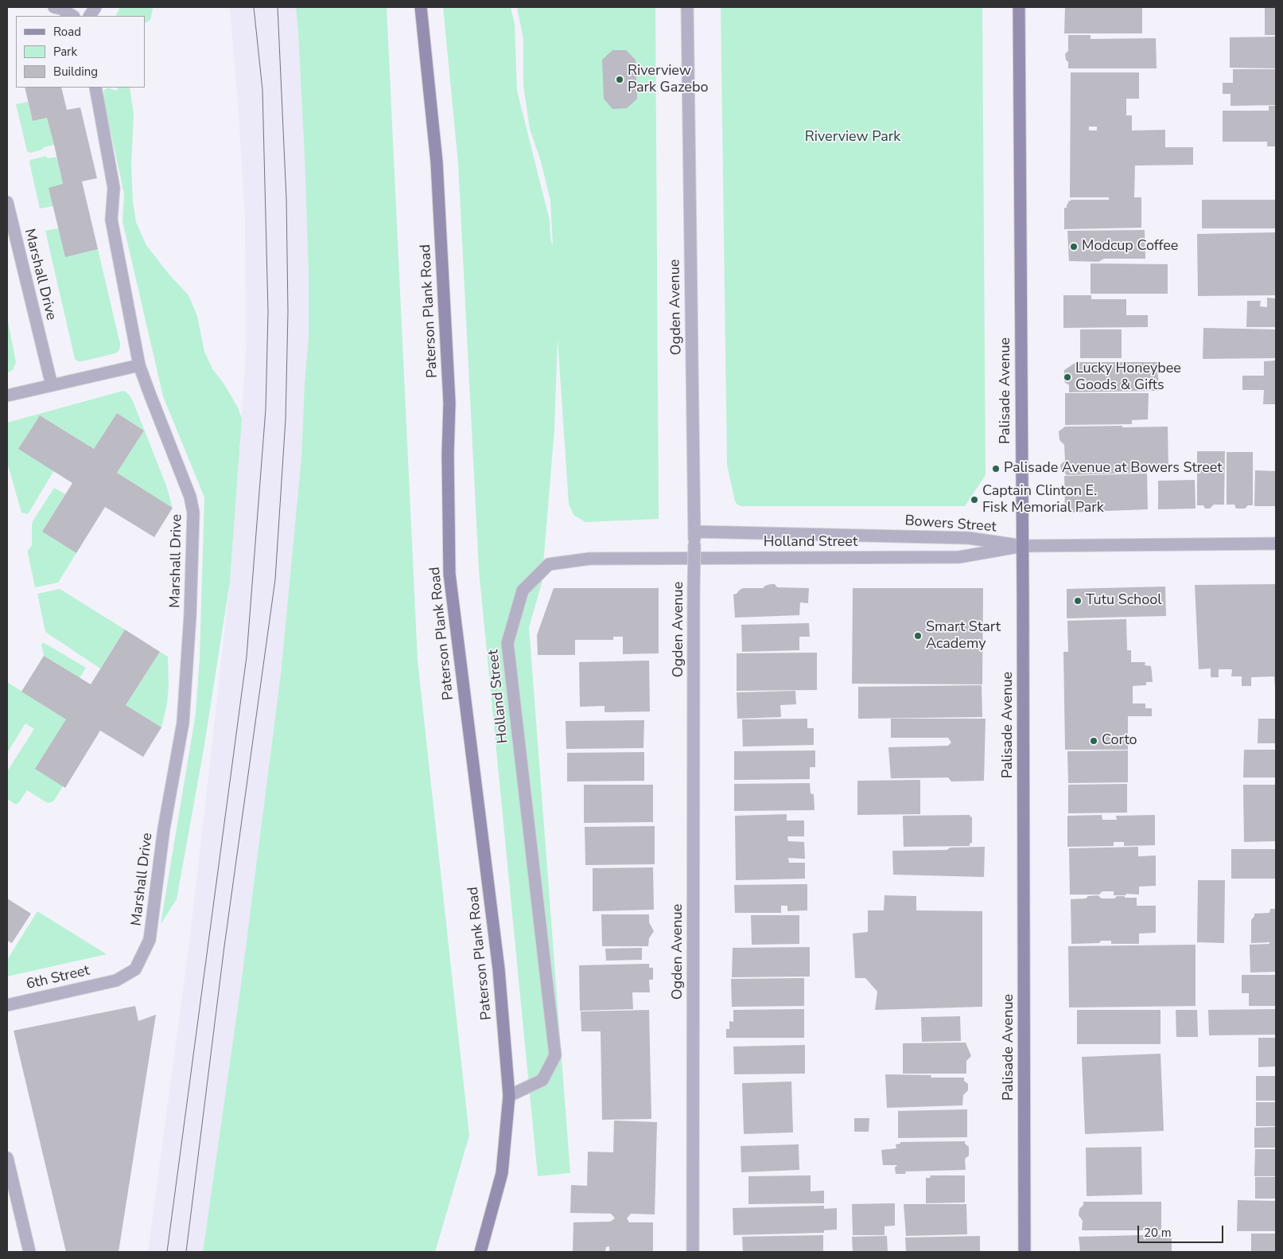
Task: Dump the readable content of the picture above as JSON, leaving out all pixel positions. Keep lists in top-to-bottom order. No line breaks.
{"streets":{"main road":["Paterson Plank Road","Palisade Avenue"],"street":["Marshall Drive","Ogden Avenue","Bowers Street","Holland Street","6th Street"]},"crossings":[["Marshall Drive","6th Street"],["Ogden Avenue","Bowers Street"],["Paterson Plank Road","Holland Street"],["Palisade Avenue","Bowers Street"],["Palisade Avenue","Holland Street"],["Bowers Street","Holland Street"]],"parks":["Riverview Park"],"places":["Riverview Park Gazebo","Modcup Coffee","Lucky Honeybee Goods & Gifts","Palisade Avenue at Bowers Street","Captain Clinton E. Fisk Memorial Park","Tutu School","Smart Start Academy","Corto"],"legend":["Road","Park","Building"],"scale_bar":"20 m"}
